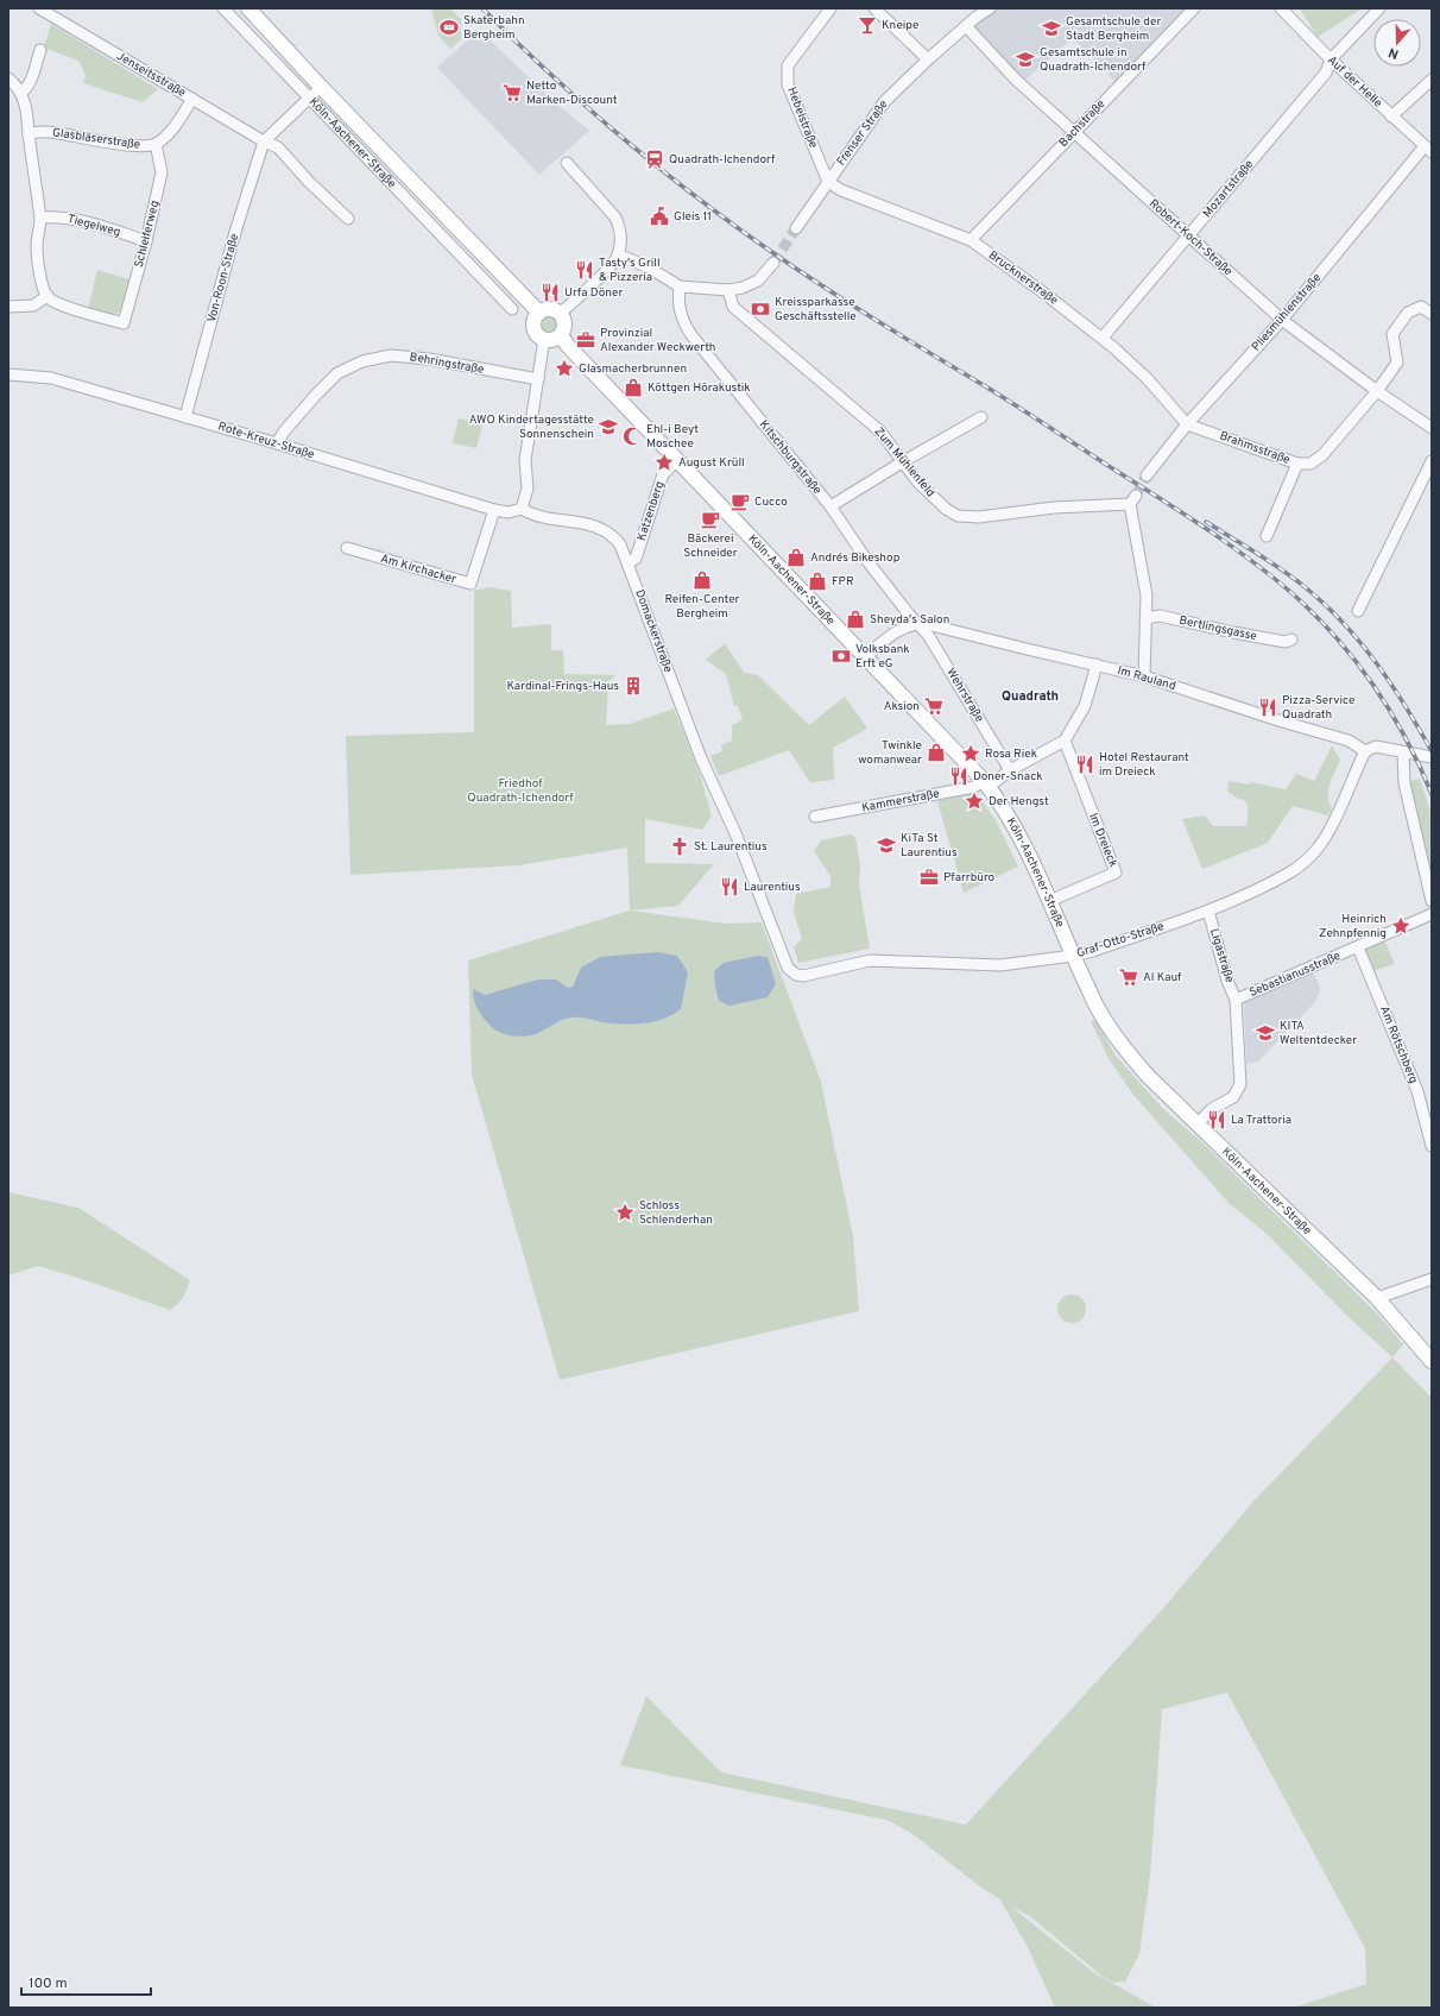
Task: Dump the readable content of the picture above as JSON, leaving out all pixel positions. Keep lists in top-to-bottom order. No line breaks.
{"streets":{"main road":["Köln-Aachener-Straße"],"street":["Jenseitsstraße","Auf der Helle","Hebelstraße","Bachstraße","Frenser Straße","Glasbläserstraße","Mozartstraße","Tiegelweg","Schleiferweg","Robert-Koch-Straße","Von-Roon-Straße","Brucknerstraße","Pliesmühlenstraße","Behringstraße","Rote-Kreuz-Straße","Brahmsstraße","Kitschburgstraße","Zum Mühlenfeld","Katzenberg","Am Kirchacker","Bertlingsgasse","Domackerstraße","Im Rauland","Wehrstraße","Kammerstraße","Im Dreieck","Graf-Otto-Straße","Ligastraße","Sebastianusstraße","Am Rötschberg"]},"crossings":[["Jenseitsstraße","Glasbläserstraße"],["Jenseitsstraße","Von-Roon-Straße"],["Auf der Helle","Mozartstraße"],["Auf der Helle","Pliesmühlenstraße"],["Hebelstraße","Frenser Straße"],["Hebelstraße","Brucknerstraße"],["Bachstraße","Robert-Koch-Straße"],["Bachstraße","Brucknerstraße"],["Frenser Straße","Robert-Koch-Straße"],["Frenser Straße","Brucknerstraße"],["Glasbläserstraße","Schleiferweg"],["Köln-Aachener-Straße","Von-Roon-Straße"],["Köln-Aachener-Straße","Katzenberg"],["Köln-Aachener-Straße","Kammerstraße"],["Köln-Aachener-Straße","Im Dreieck"],["Köln-Aachener-Straße","Graf-Otto-Straße"],["Köln-Aachener-Straße","Sebastianusstraße"],["Mozartstraße","Robert-Koch-Straße"],["Mozartstraße","Brucknerstraße"],["Tiegelweg","Schleiferweg"],["Robert-Koch-Straße","Pliesmühlenstraße"],["Robert-Koch-Straße","Brahmsstraße"],["Von-Roon-Straße","Rote-Kreuz-Straße"],["Brucknerstraße","Pliesmühlenstraße"],["Brucknerstraße","Brahmsstraße"],["Pliesmühlenstraße","Brahmsstraße"],["Behringstraße","Rote-Kreuz-Straße"],["Rote-Kreuz-Straße","Am Kirchacker"],["Rote-Kreuz-Straße","Domackerstraße"],["Kitschburgstraße","Im Rauland"],["Kitschburgstraße","Wehrstraße"],["Zum Mühlenfeld","Bertlingsgasse"],["Katzenberg","Domackerstraße"],["Domackerstraße","Graf-Otto-Straße"],["Im Rauland","Wehrstraße"],["Im Rauland","Graf-Otto-Straße"],["Wehrstraße","Kammerstraße"],["Kammerstraße","Im Dreieck"],["Graf-Otto-Straße","Ligastraße"],["Ligastraße","Sebastianusstraße"],["Sebastianusstraße","Am Rötschberg"]],"districts":["Quadrath"],"parks":["Friedhof Quadrath-Ichendorf"],"places":{"bar":["Kneipe"],"sports":["Skaterbahn Bergheim"],"school or university":["Gesamtschule der Stadt Bergheim","Gesamtschule in Quadrath-Ichendorf","AWO Kindertagesstätte Sonnenschein","KiTa St Laurentius","KITA Weltentdecker"],"supermarket":["Netto Marken-Discount","Aksion","Al Kauf"],"station":["Quadrath-Ichendorf"],"public building":["Gleis 11"],"restaurant":["Tasty's Grill & Pizzeria","Urfa Döner","Pizza-Service Quadrath","Hotel Restaurant im Dreieck","Doner-Snack","Laurentius","La Trattoria"],"bank":["Kreissparkasse Geschäftsstelle","Volksbank Erft eG"],"office":["Provinzial Alexander Weckwerth","Pfarrbüro"],"place":["Glasmacherbrunnen","August Krüll","Rosa Riek","Der Hengst","Heinrich Zehnpfennig","Schloss Schlenderhan"],"shop":["Köttgen Hörakustik","Andrés Bikeshop","Reifen-Center Bergheim","FPR","Sheyda's Salon","Twinkle womanwear"],"mosque":["Ehl-i Beyt Moschee"],"cafe":["Cucco","Bäckerei Schneider"],"building":["Kardinal-Frings-Haus"],"church":["St. Laurentius"]},"scale_bar":"100 m","north":"bottom"}
